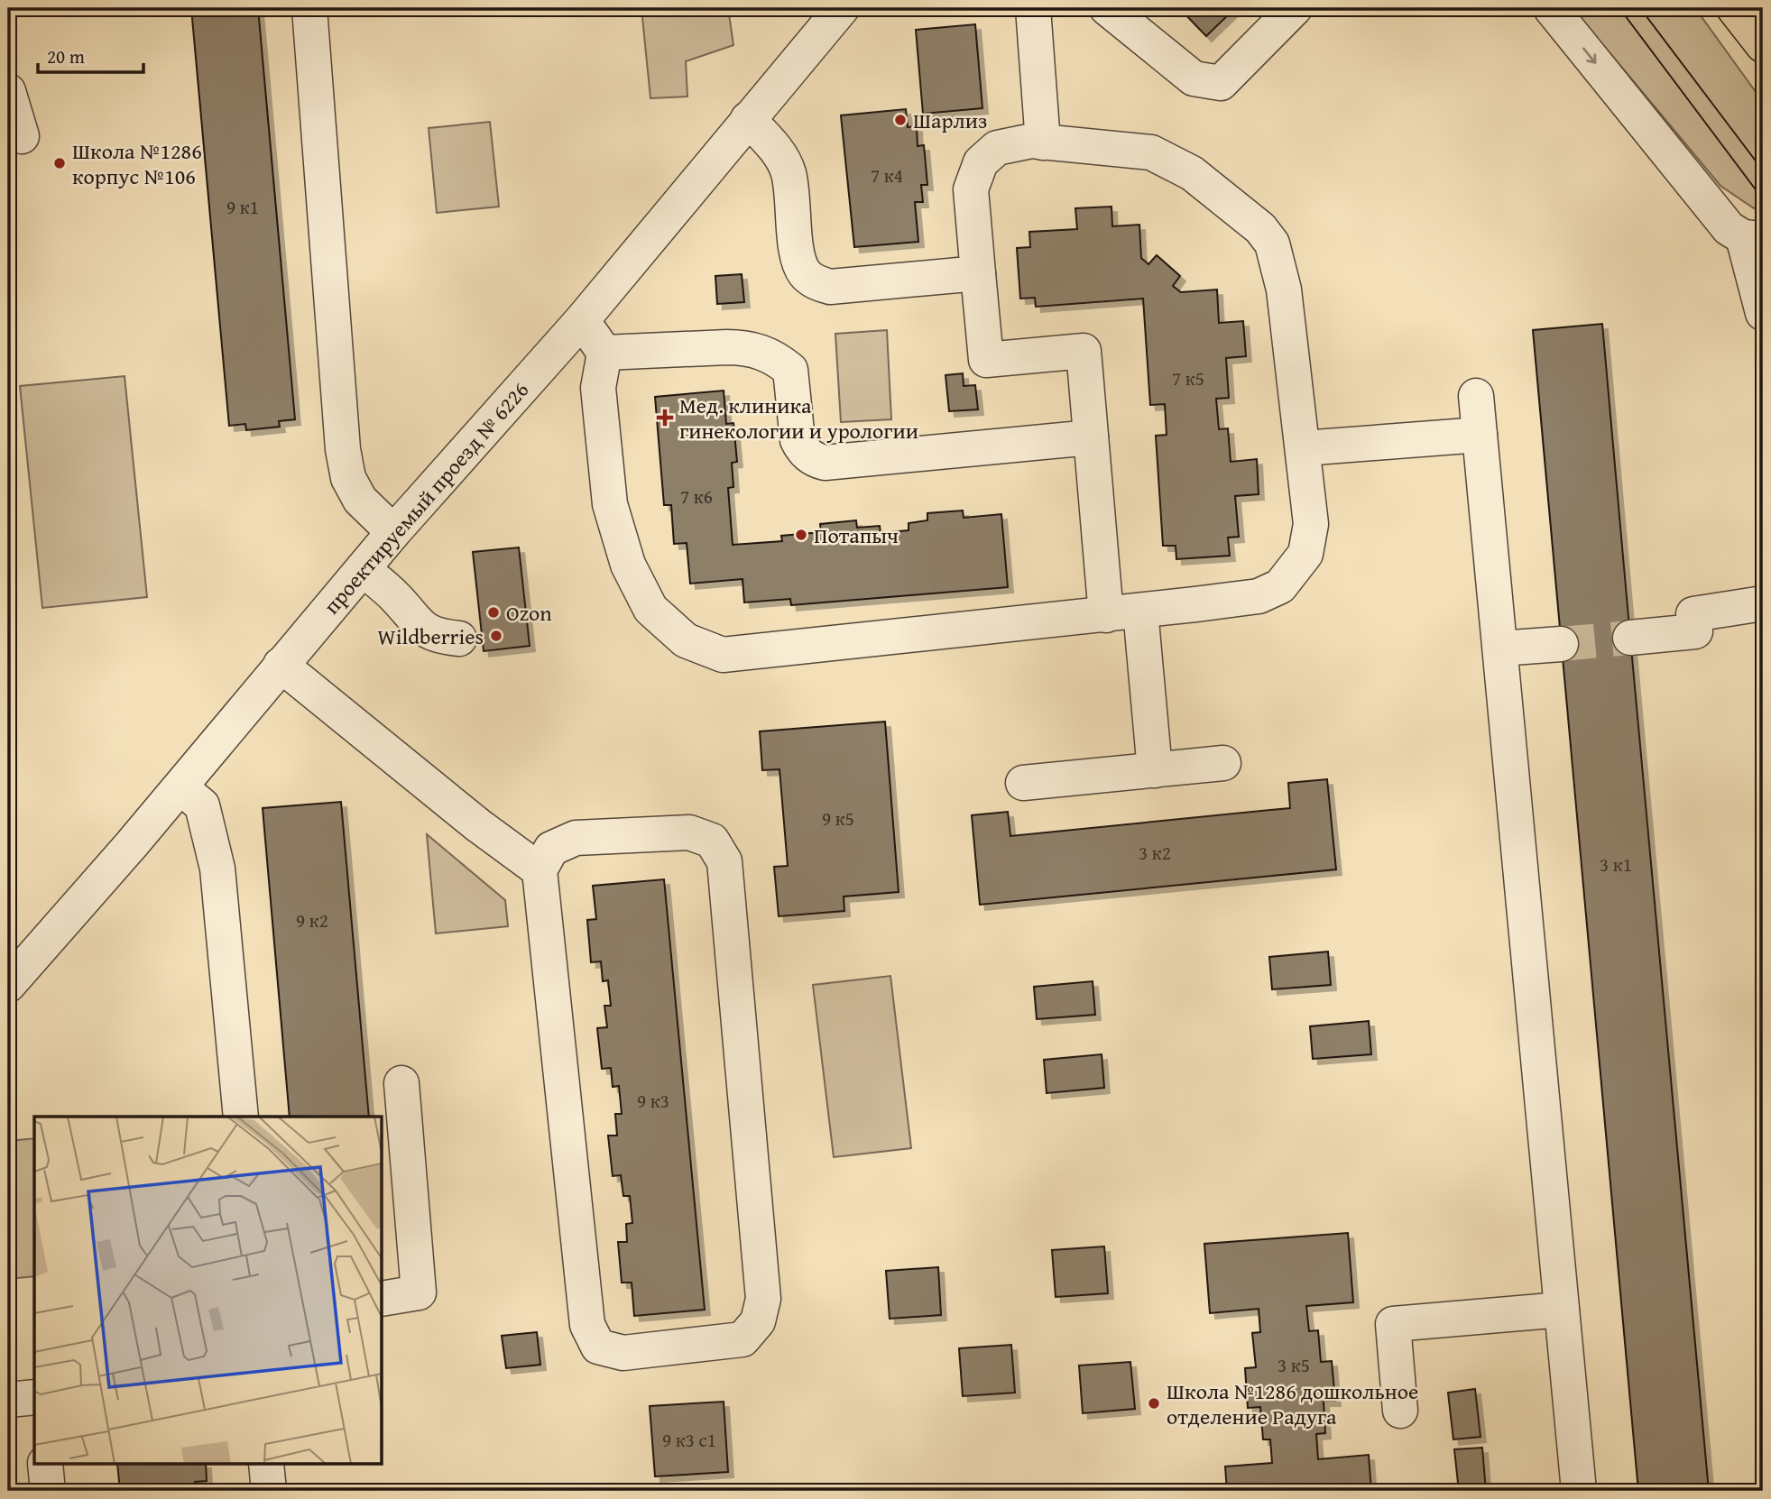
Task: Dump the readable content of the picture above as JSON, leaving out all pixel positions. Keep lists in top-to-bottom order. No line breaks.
{"streets":{"street":["проектируемый проезд № 6226"]},"places":{"other":["Шарлиз","Школа №1286 корпус №106","Потапыч","Ozon","Wildberries","Школа №1286 дошкольное отделение Радуга"],"health":["Мед. клиника гинекологии и урологии"]},"house_numbers":["7 к4","9 к1","7 к5","7 к6","9 к5","3 к2","3 к1","9 к2","9 к3","3 к5","9 к3 с1"],"scale_bar":"20 m"}
